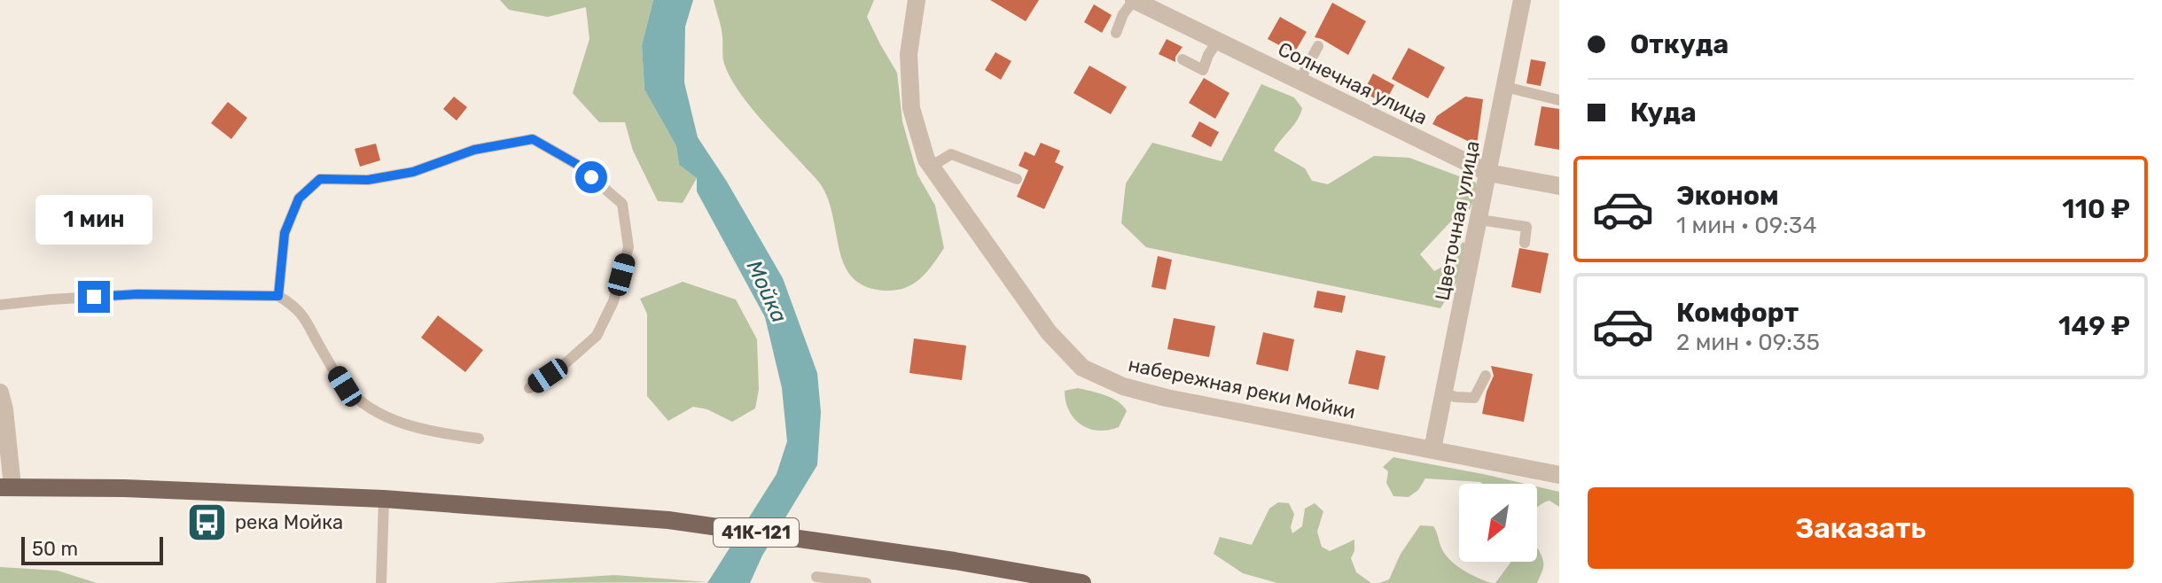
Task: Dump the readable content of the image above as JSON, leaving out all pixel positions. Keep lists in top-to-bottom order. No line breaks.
{"streets":{"main road":["41К-121"],"street":["Солнечная улица","Цветочная улица","набережная реки Мойки"]},"crossings":[["Солнечная улица","Цветочная улица"],["Цветочная улица","набережная реки Мойки"]],"water":["Мойка"],"places":{"bus stop":["река Мойка"]},"scale_bar":"50 m","north":"bottom left","page":{"banner":["Откуда","Куда"],"list":[{"name":"Эконом","note":"1 мин · 09:34","value":"110 ₽"},{"name":"Комфорт","note":"2 мин · 09:35","value":"149 ₽"}],"bubble":"1 мин","buttons":"Заказать","scale":"50 m"}}
